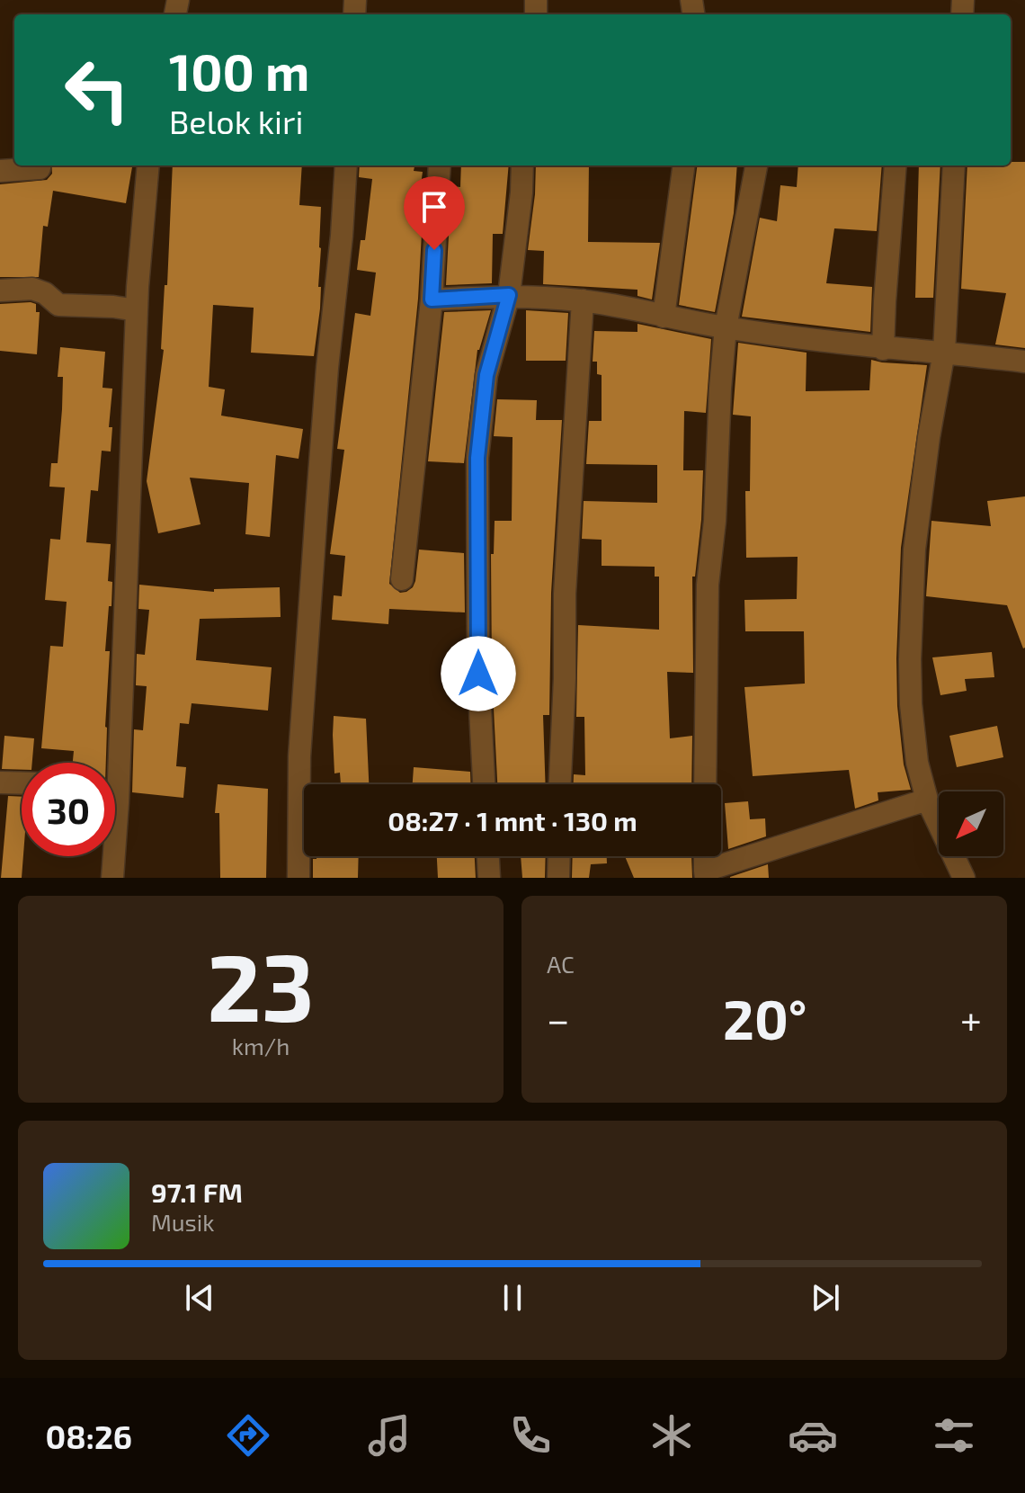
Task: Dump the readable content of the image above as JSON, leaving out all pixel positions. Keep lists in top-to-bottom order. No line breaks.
{"north":"bottom left","page":{"turn":["100 m","Belok kiri"],"limit":"30","trip":"08:27 · 1 mnt · 130 m","tile":[["23","km/h"],"AC"],"heat":["−","20°","+"],"song":["97.1 FM","Musik"],"tabs":"08:26"}}
